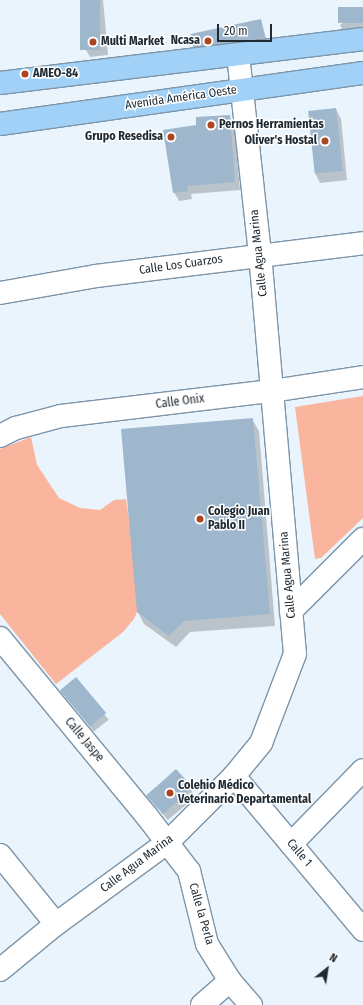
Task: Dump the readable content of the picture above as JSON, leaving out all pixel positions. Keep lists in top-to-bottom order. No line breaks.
{"streets":{"main road":["Avenida América Oeste"],"street":["Calle Agua Marina","Calle Los Cuarzos","Calle Onix","Calle Jaspe","Calle 1","Calle la Perla"]},"crossings":[["Avenida América Oeste","Calle Agua Marina"],["Calle Agua Marina","Calle Los Cuarzos"],["Calle Agua Marina","Calle Onix"],["Calle Agua Marina","Calle Jaspe"],["Calle Agua Marina","Calle 1"],["Calle Agua Marina","Calle la Perla"],["Calle Jaspe","Calle la Perla"]],"places":["Ncasa","Multi Market","AMEO-84","Pernos Herramientas","Grupo Resedisa","Oliver's Hostal","Colegio Juan Pablo II","Colehio Médico Veterinario Departamental"],"scale_bar":"20 m","north":"top right"}
